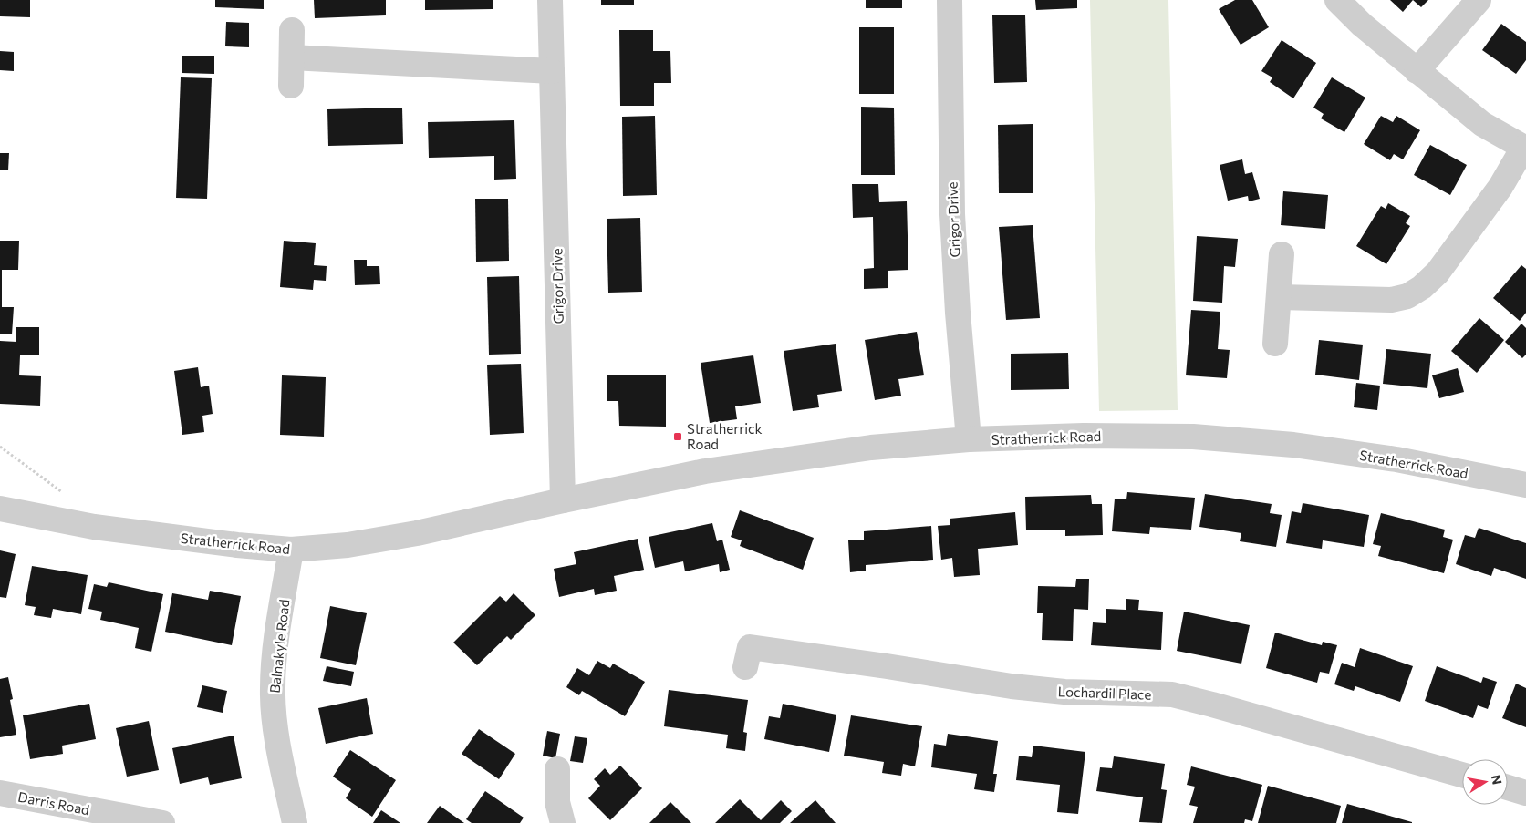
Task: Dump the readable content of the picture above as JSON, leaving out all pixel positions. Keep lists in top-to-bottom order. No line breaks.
{"streets":{"street":["Grigor Drive","Stratherrick Road","Balnakyle Road","Lochardil Place","Darris Road"]},"crossings":[["Grigor Drive","Stratherrick Road"],["Stratherrick Road","Balnakyle Road"]],"places":{"transit":["Stratherrick Road"]},"north":"right"}
